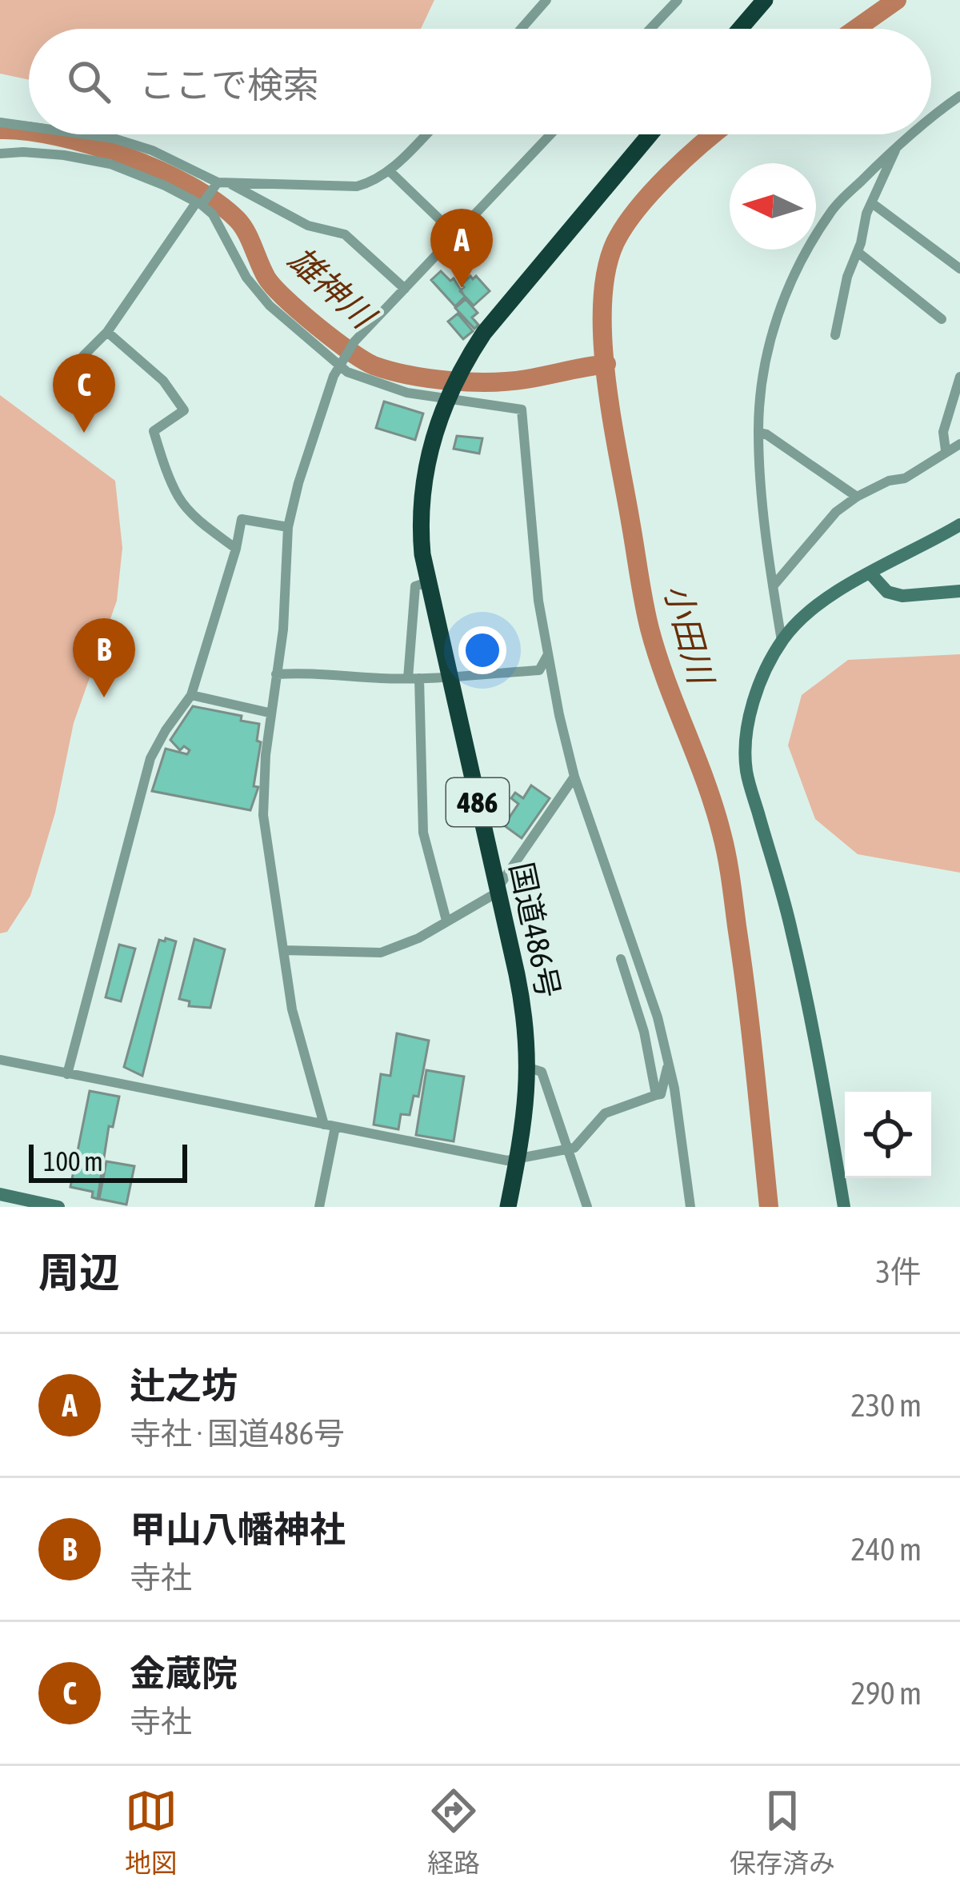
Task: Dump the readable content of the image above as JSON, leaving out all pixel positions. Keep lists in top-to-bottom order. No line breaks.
{"streets":{"highway":["486","国道486号"]},"water":["雄神川","小田川"],"scale_bar":"100 m","north":"left","page":{"search":"ここで検索","pins":["A","C","B"],"scale":"100 m","heading":["周辺","3件"],"list":[{"mark":"A","name":"辻之坊","note":"寺社 · 国道486号","value":"230 m"},{"mark":"B","name":"甲山八幡神社","note":"寺社","value":"240 m"},{"mark":"C","name":"金蔵院","note":"寺社","value":"290 m"}],"nav":["地図","経路","保存済み"]}}
